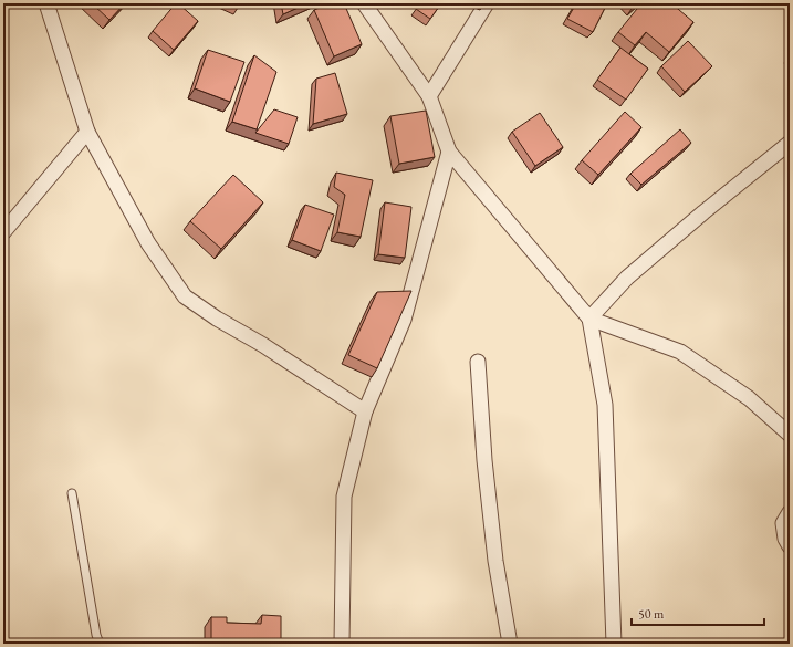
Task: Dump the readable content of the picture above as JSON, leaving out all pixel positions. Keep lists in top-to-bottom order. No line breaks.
{"scale_bar":"50 m"}
